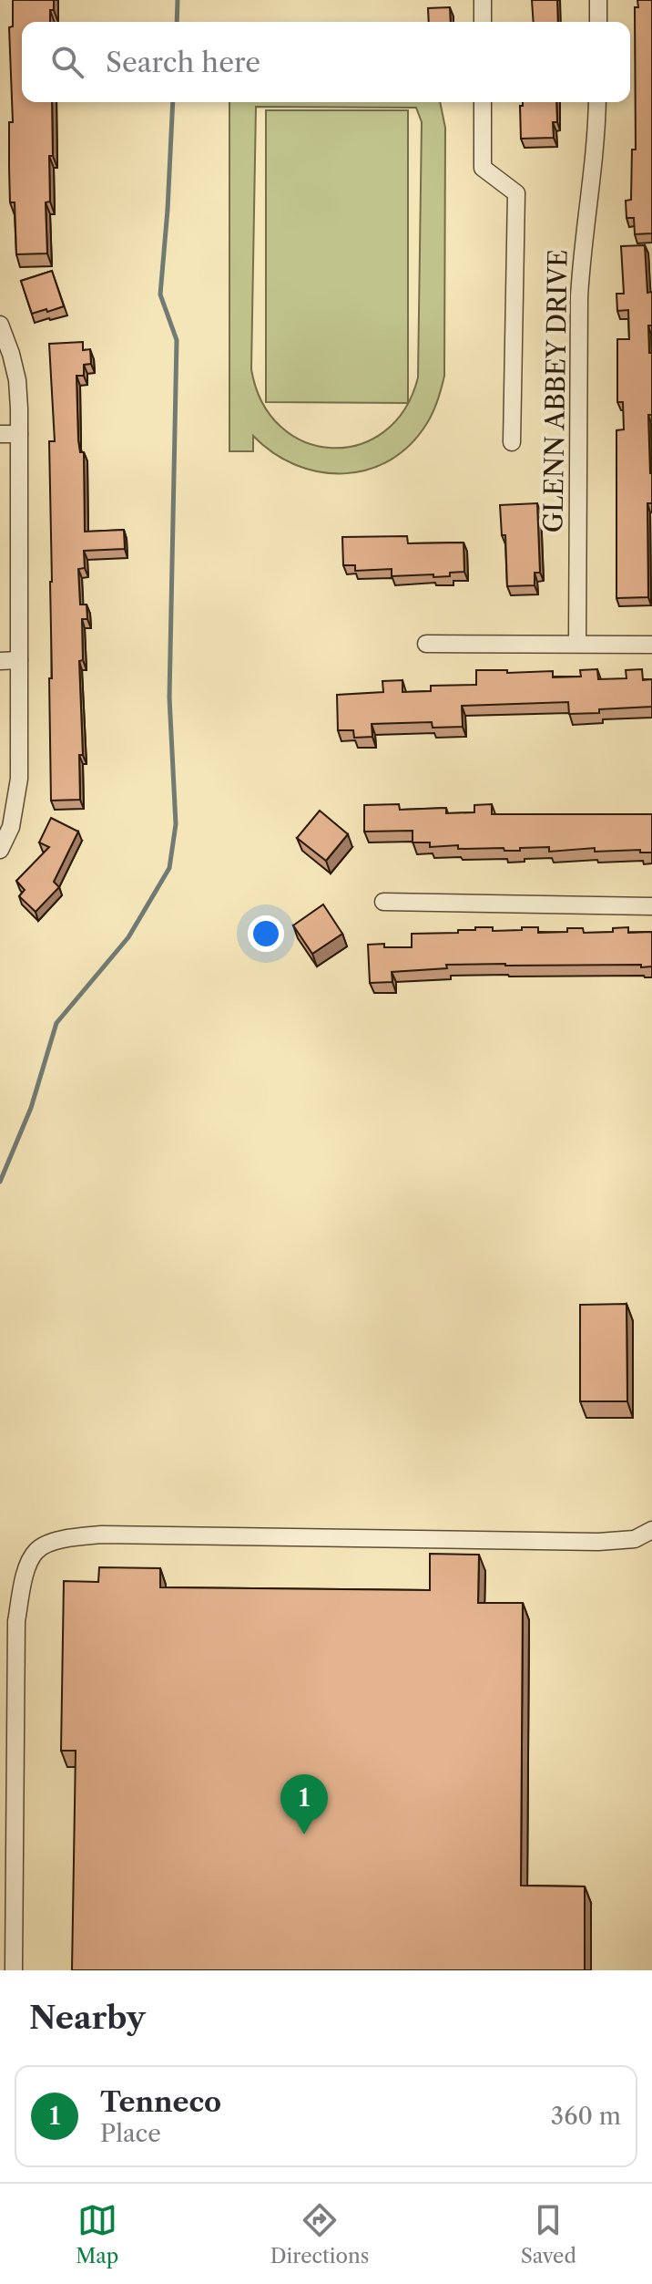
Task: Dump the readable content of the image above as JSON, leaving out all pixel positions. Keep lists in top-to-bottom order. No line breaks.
{"streets":{"street":["GLENN ABBEY DRIVE"]},"page":{"search":"Search here","pins":"1","heading":"Nearby","list":[{"mark":"1","name":"Tenneco","note":"Place","value":"360 m"}],"nav":["Map","Directions","Saved"]}}
